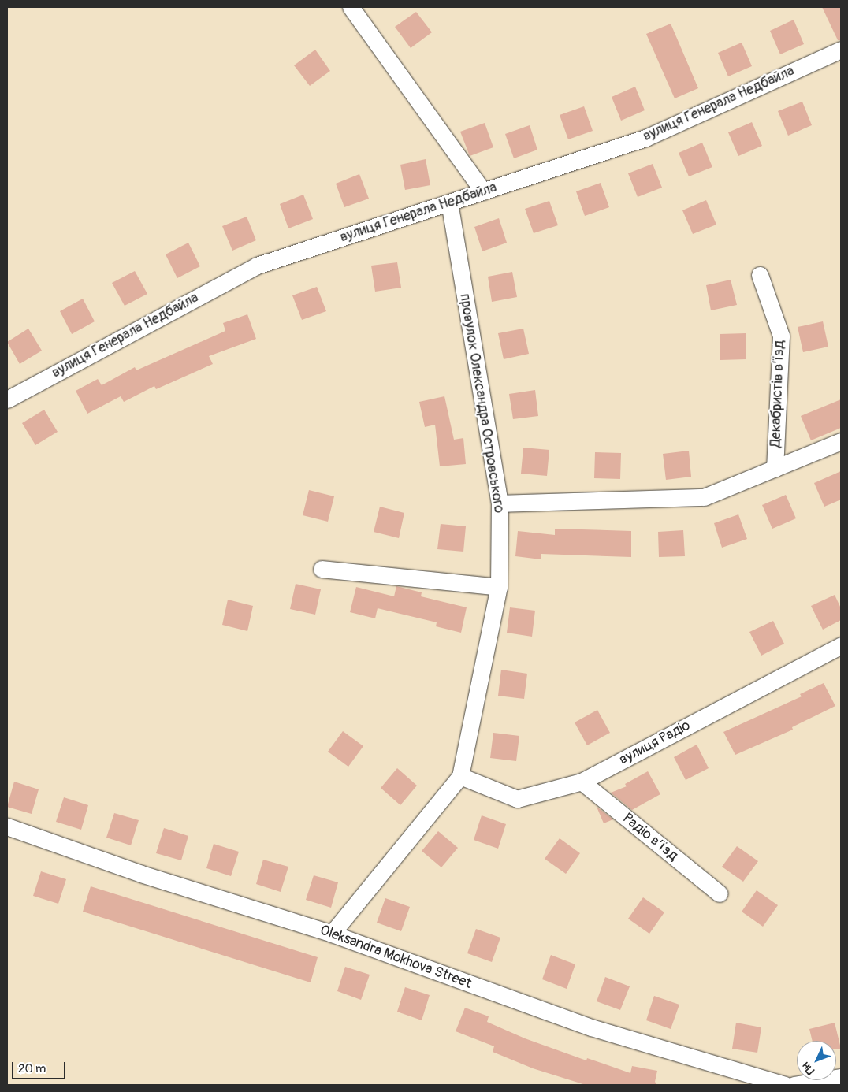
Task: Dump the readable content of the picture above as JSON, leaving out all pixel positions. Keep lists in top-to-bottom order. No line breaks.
{"streets":{"street":["вулиця Генерала Недбайла","Декабристів в’їзд","провулок Олександра Островського","вулиця Радіо","Радіо в’їзд","Oleksandra Mokhova Street"]},"crossings":[["вулиця Генерала Недбайла","провулок Олександра Островського"],["провулок Олександра Островського","вулиця Радіо"],["провулок Олександра Островського","Oleksandra Mokhova Street"],["вулиця Радіо","Радіо в’їзд"]],"scale_bar":"20 m","north":"bottom left"}
